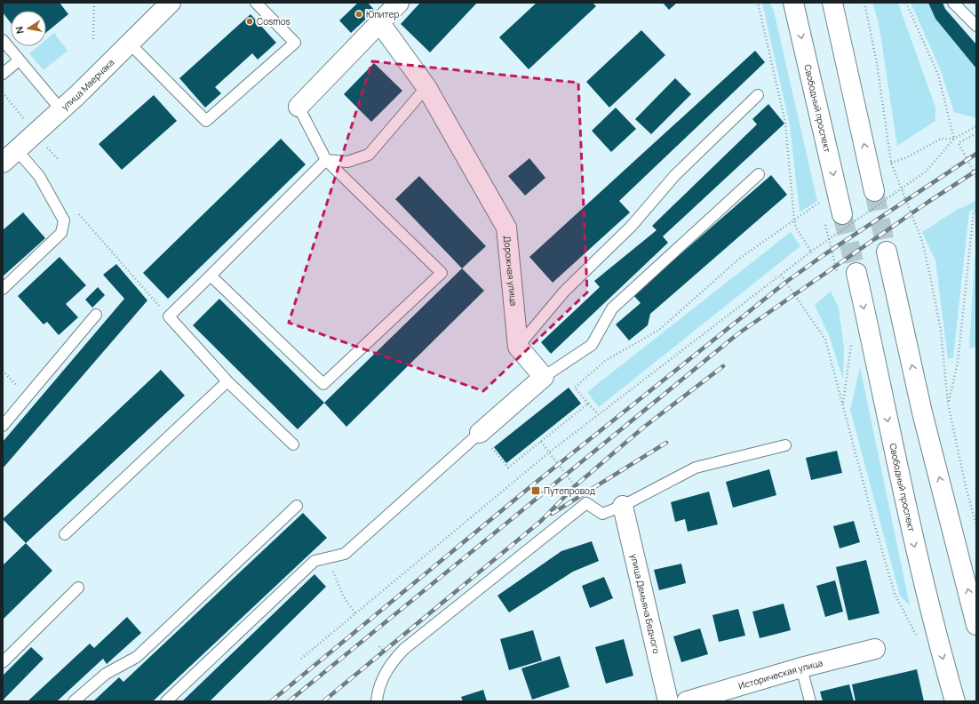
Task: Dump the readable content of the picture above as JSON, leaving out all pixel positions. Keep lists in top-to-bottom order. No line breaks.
{"streets":{"main road":["улица Маерчака","Свободный проспект","Дорожная улица","улица Демьяна Бедного","Историческая улица"]},"places":{"other":["Юпитер","Cosmos"],"transit":["Путепровод"]},"north":"left"}
